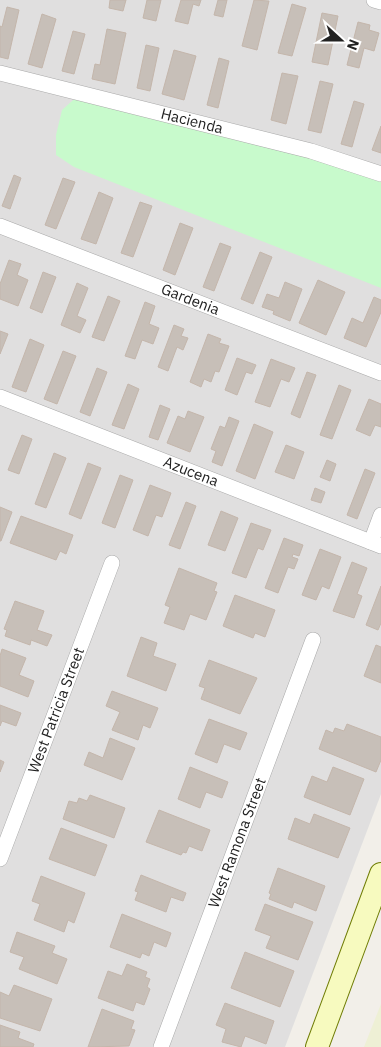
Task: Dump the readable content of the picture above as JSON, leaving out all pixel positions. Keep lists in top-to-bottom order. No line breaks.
{"streets":{"street":["Hacienda","Gardenia","Azucena","West Patricia Street","West Ramona Street"]},"north":"right"}
